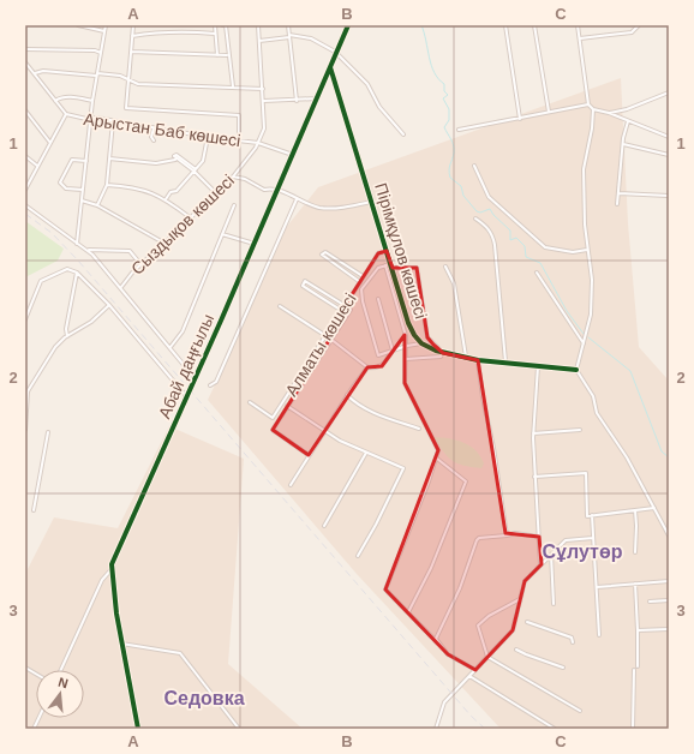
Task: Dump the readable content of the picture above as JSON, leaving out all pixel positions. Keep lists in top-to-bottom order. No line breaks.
{"streets":{"street":["Арыстан Баб көшесі","Сыздықов көшесі","Пірімқұлов көшесі","Алматы көшесі","Абай даңғылы"]},"crossings":[["Арыстан Баб көшесі","Сыздықов көшесі"],["Арыстан Баб көшесі","Абай даңғылы"],["Пірімқұлов көшесі","Алматы көшесі"],["Пірімқұлов көшесі","Абай даңғылы"]],"districts":["Сұлутөр","Седовка"],"north":"top","grid":{"columns":["A","B","C"],"rows":["1","2","3"]}}
